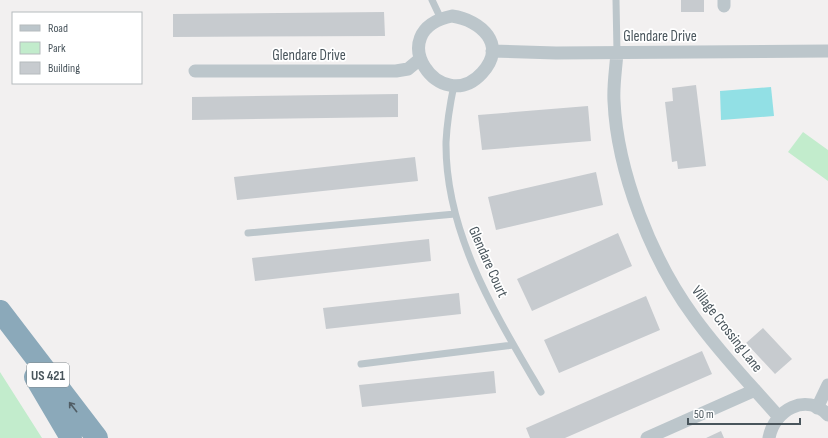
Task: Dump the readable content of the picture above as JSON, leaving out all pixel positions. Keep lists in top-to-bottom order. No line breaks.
{"streets":{"highway":["US 421"],"street":["Glendare Drive","Village Crossing Lane"],"lane":["Glendare Court"]},"crossings":[["Glendare Drive","Glendare Court"],["Glendare Drive","Village Crossing Lane"]],"legend":["Road","Park","Building"],"scale_bar":"50 m"}
